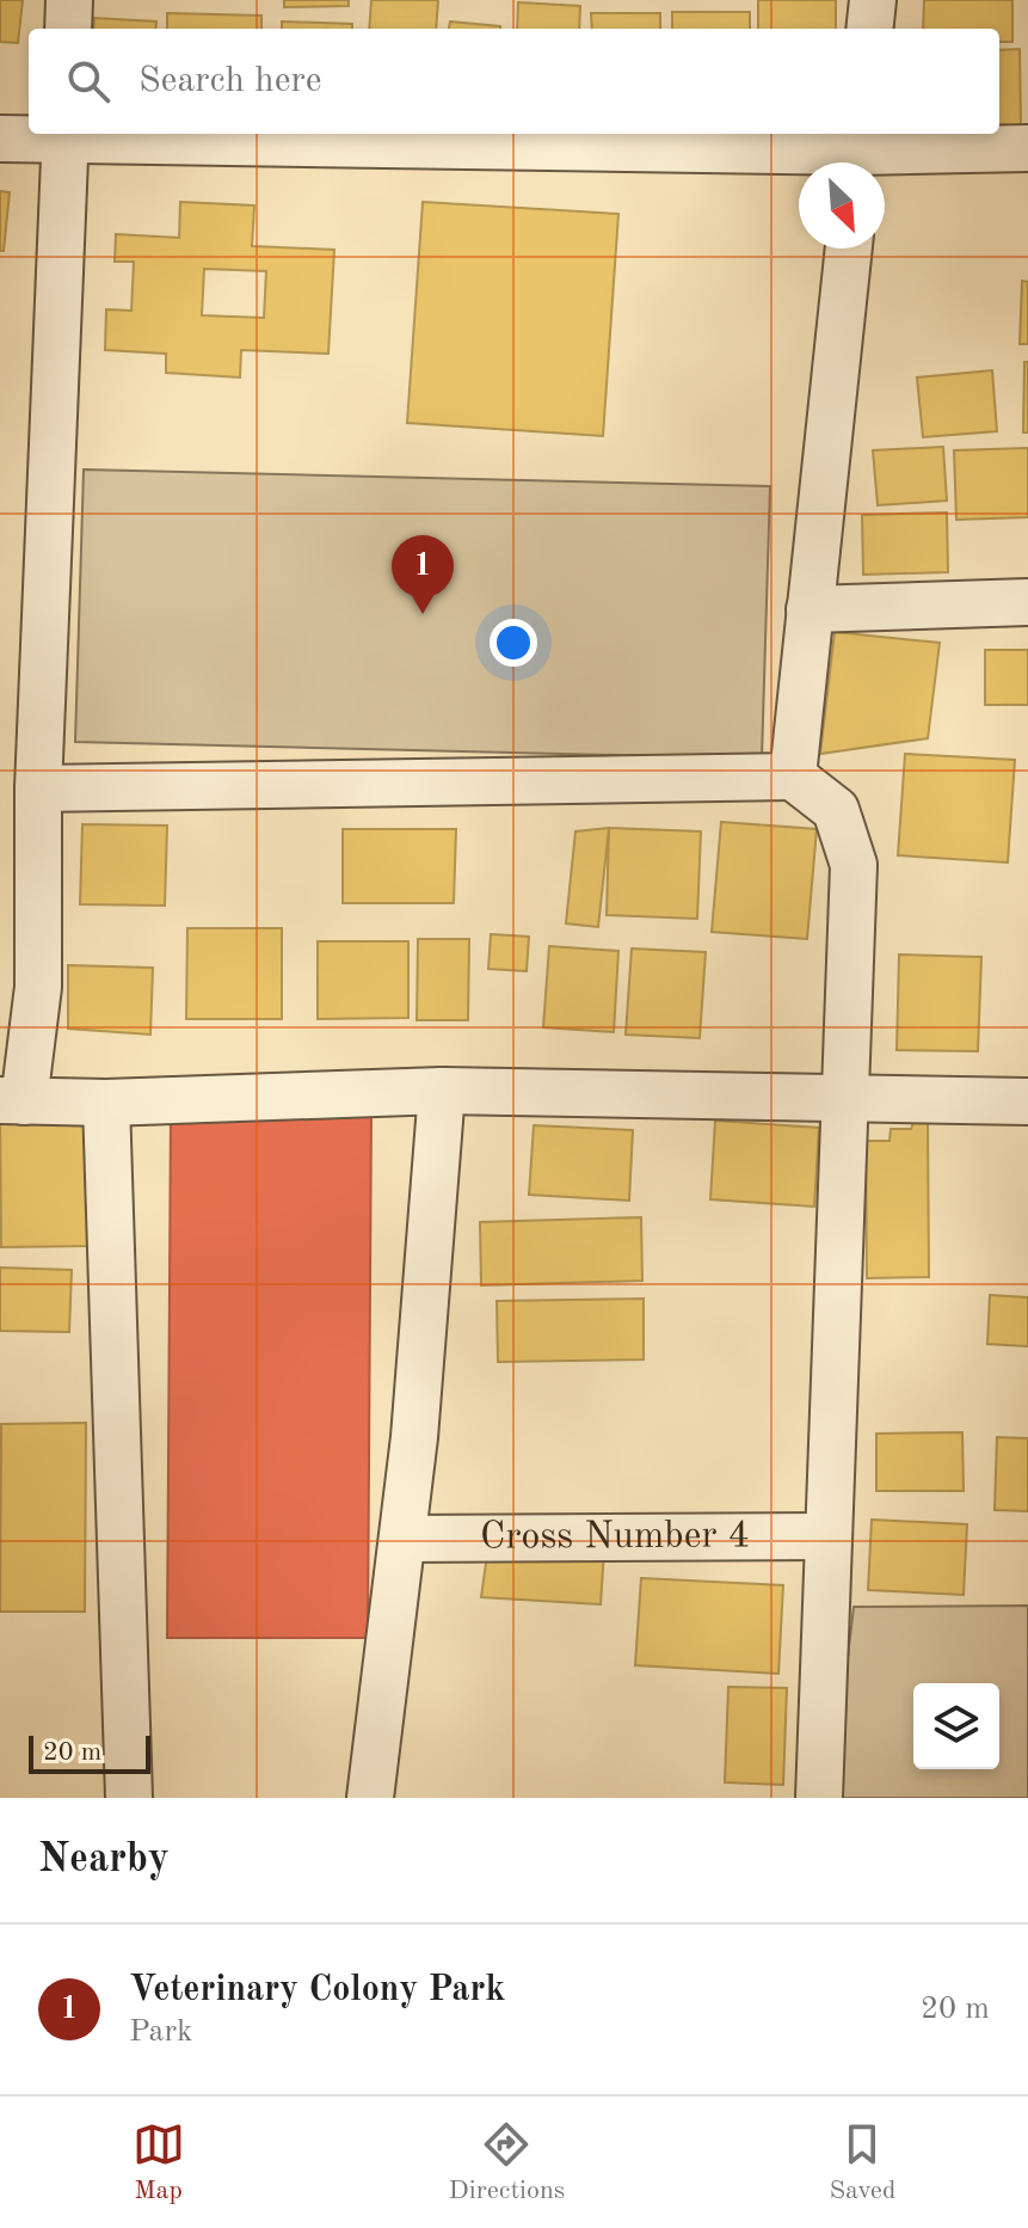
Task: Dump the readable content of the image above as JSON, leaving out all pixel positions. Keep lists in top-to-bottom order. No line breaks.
{"streets":{"street":["Cross Number 4"]},"scale_bar":"20 m","north":"bottom right","page":{"search":"Search here","pins":"1","scale":"20 m","heading":"Nearby","list":[{"mark":"1","name":"Veterinary Colony Park","note":"Park","value":"20 m"}],"nav":["Map","Directions","Saved"]}}
